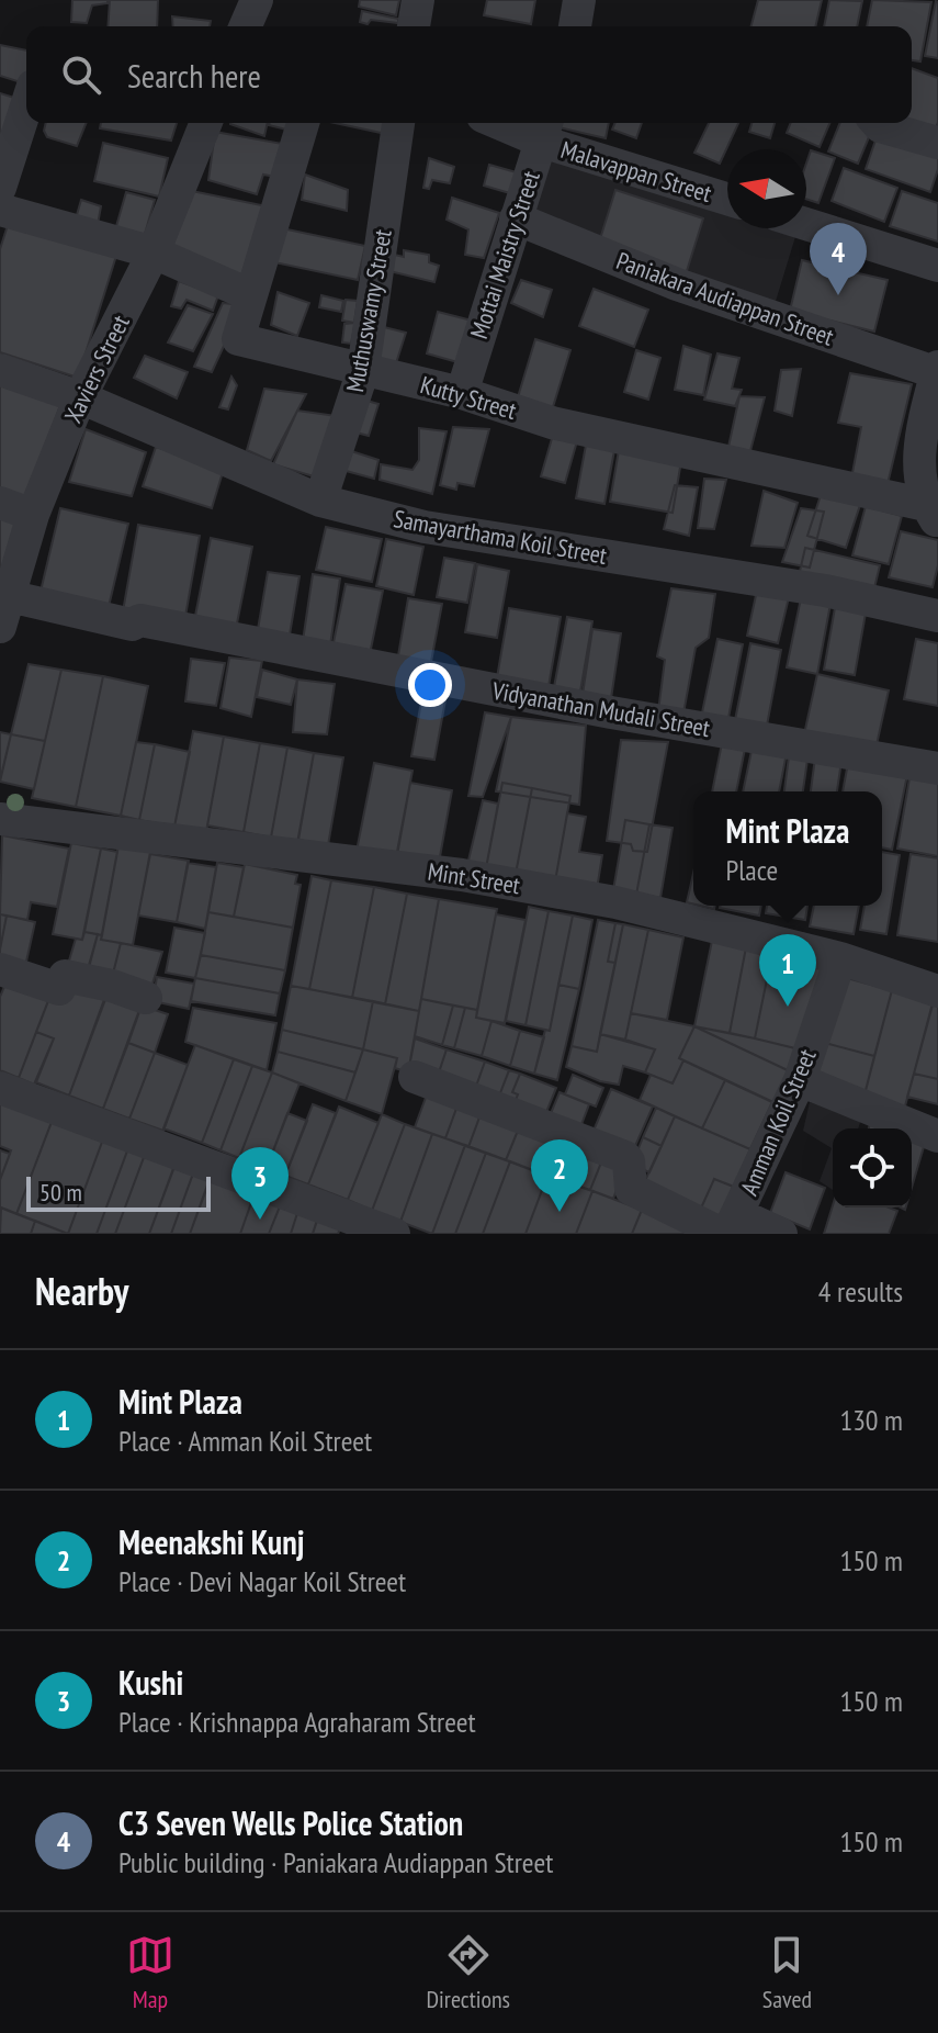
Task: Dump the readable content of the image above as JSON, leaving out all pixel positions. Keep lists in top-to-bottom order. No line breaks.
{"streets":{"street":["Malavappan Street","Mottai Maistry Street","Paniakara Audiappan Street","Muthuswamy Street","Xaviers Street","Kutty Street","Samayarthama Koil Street","Vidyanathan Mudali Street","Mint Street","Amman Koil Street"]},"crossings":[["Malavappan Street","Mottai Maistry Street"],["Mottai Maistry Street","Paniakara Audiappan Street"],["Mottai Maistry Street","Kutty Street"],["Muthuswamy Street","Kutty Street"],["Muthuswamy Street","Samayarthama Koil Street"],["Xaviers Street","Samayarthama Koil Street"],["Xaviers Street","Vidyanathan Mudali Street"],["Mint Street","Amman Koil Street"]],"scale_bar":"50 m","north":"left","page":{"search":"Search here","pins":["4","1","2","3"],"popup":["Mint Plaza","Place"],"scale":"50 m","heading":["Nearby","4 results"],"list":[{"mark":"1","name":"Mint Plaza","note":"Place · Amman Koil Street","value":"130 m"},{"mark":"2","name":"Meenakshi Kunj","note":"Place · Devi Nagar Koil Street","value":"150 m"},{"mark":"3","name":"Kushi","note":"Place · Krishnappa Agraharam Street","value":"150 m"},{"mark":"4","name":"C3 Seven Wells Police Station","note":"Public building · Paniakara Audiappan Street","value":"150 m"}],"nav":["Map","Directions","Saved"]}}
